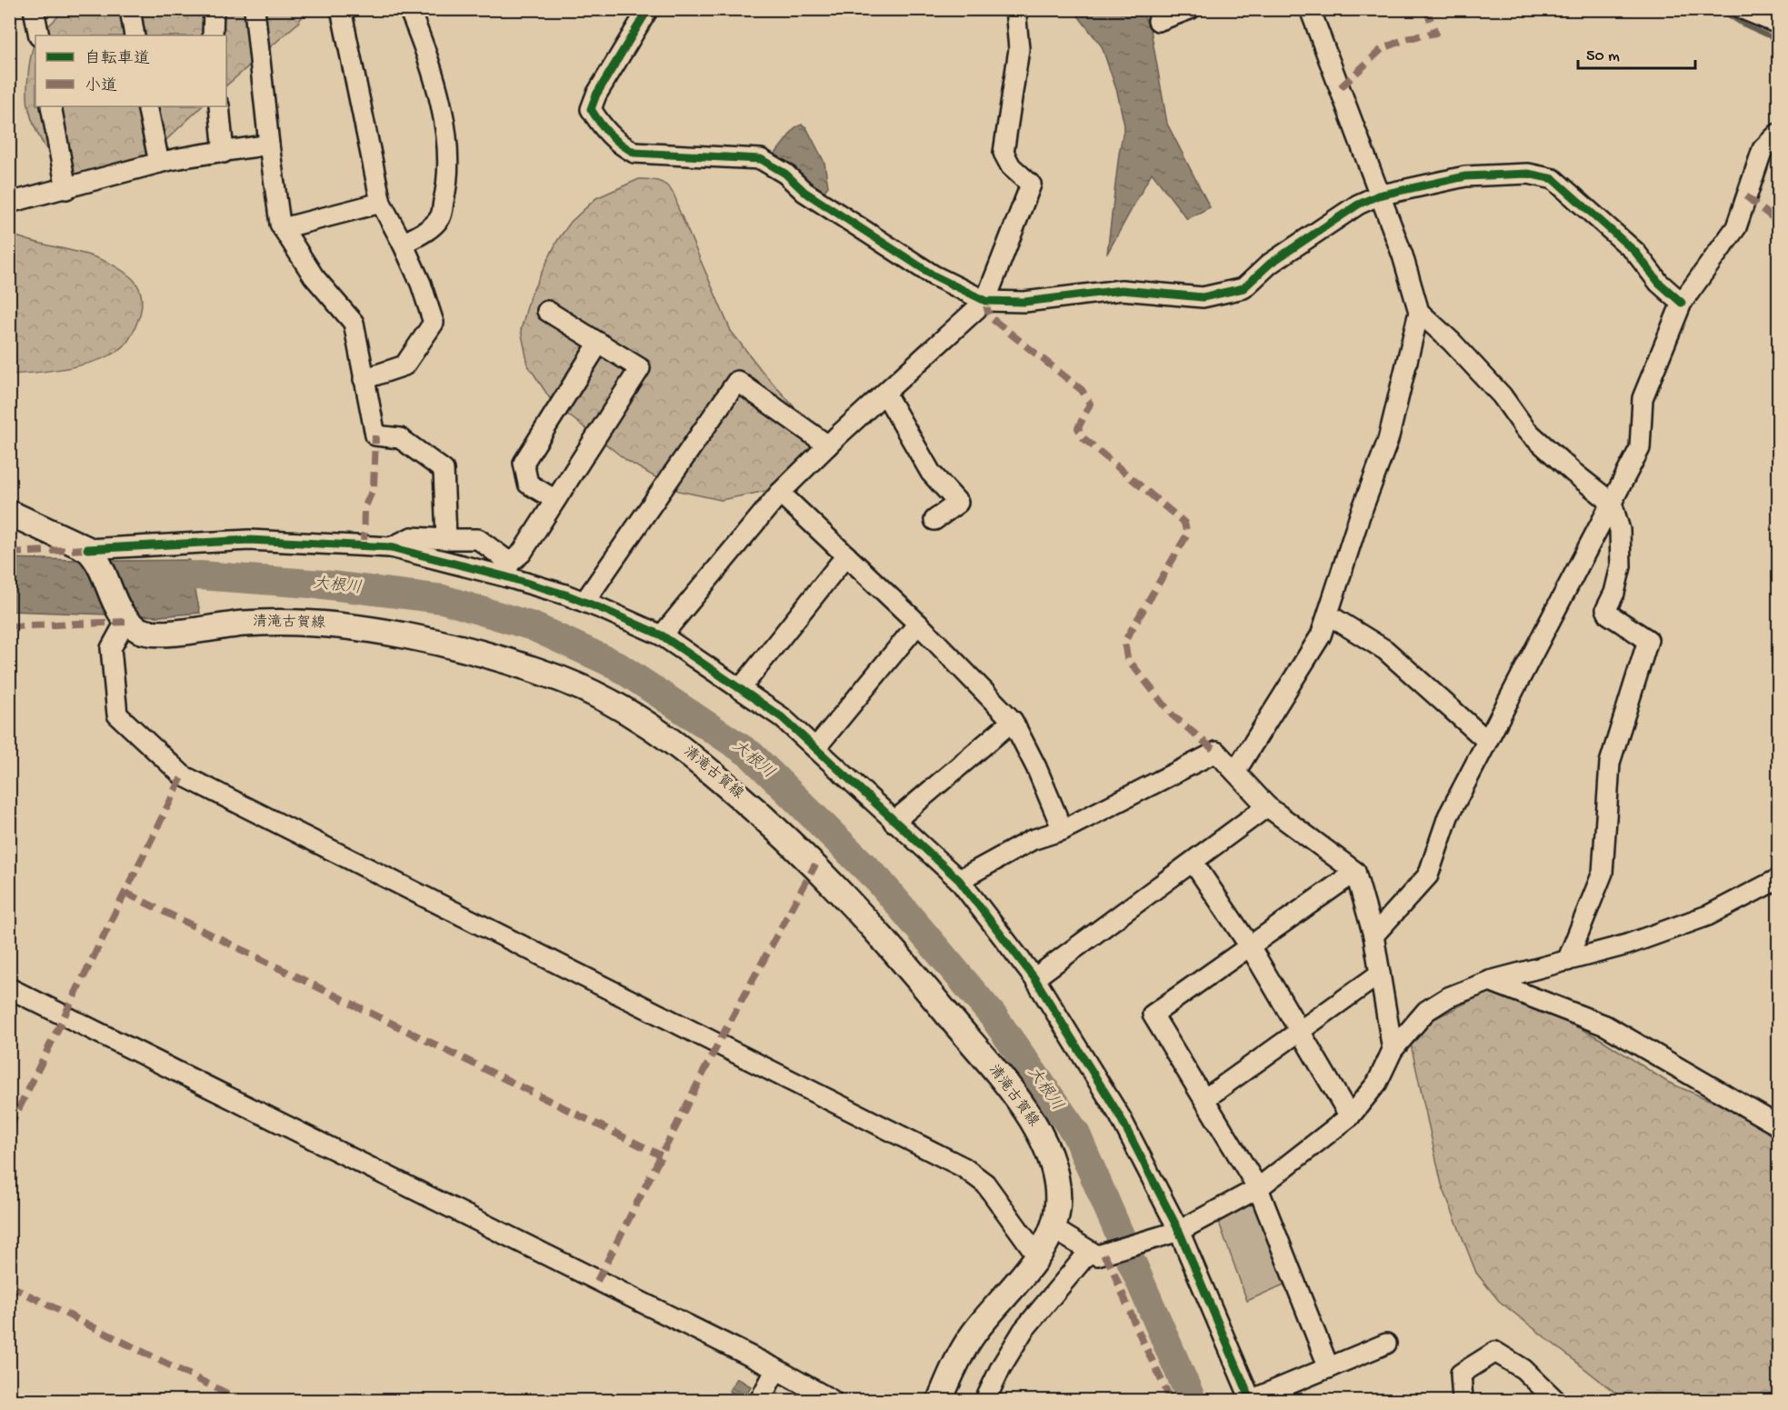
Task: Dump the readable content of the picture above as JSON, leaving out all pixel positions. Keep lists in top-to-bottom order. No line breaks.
{"streets":{"main road":["清滝古賀線"]},"water":["大根川"],"legend":["自転車道","小道"],"scale_bar":"50 m"}
